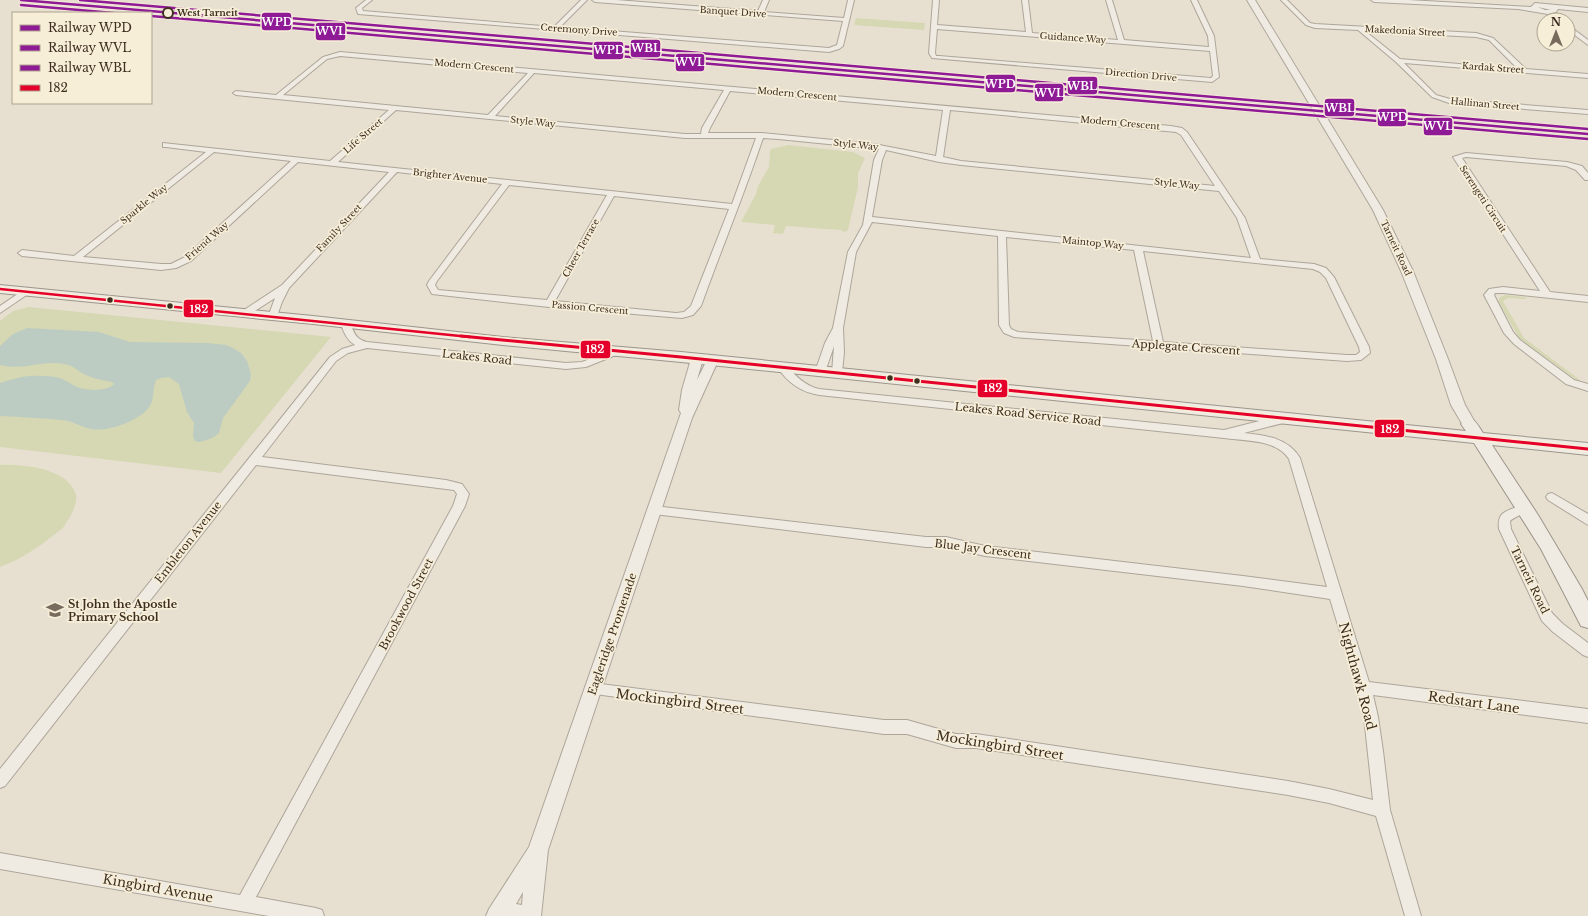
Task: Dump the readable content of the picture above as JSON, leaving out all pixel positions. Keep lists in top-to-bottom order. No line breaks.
{"streets":{"main road":["Tarneit Road","Leakes Road"],"street":["Banquet Drive","Ceremony Drive","Makedonia Street","Guidance Way","Modern Crescent","Kardak Street","Direction Drive","Hallinan Street","Style Way","Life Street","Brighter Avenue","Serengeti Circuit","Sparkle Way","Family Street","Friend Way","Maintop Way","Cheer Terrace","Passion Crescent","Applegate Crescent","Leakes Road Service Road","Embleton Avenue","Blue Jay Crescent","Brookwood Street","Eagleridge Promenade","Nighthawk Road","Mockingbird Street","Redstart Lane","Kingbird Avenue"]},"crossings":[["Banquet Drive","Ceremony Drive"],["Makedonia Street","Kardak Street"],["Makedonia Street","Hallinan Street"],["Guidance Way","Direction Drive"],["Modern Crescent","Style Way"],["Modern Crescent","Maintop Way"],["Kardak Street","Hallinan Street"],["Style Way","Life Street"],["Style Way","Passion Crescent"],["Life Street","Brighter Avenue"],["Brighter Avenue","Sparkle Way"],["Brighter Avenue","Family Street"],["Brighter Avenue","Friend Way"],["Brighter Avenue","Cheer Terrace"],["Brighter Avenue","Passion Crescent"],["Sparkle Way","Friend Way"],["Family Street","Leakes Road"],["Maintop Way","Applegate Crescent"],["Cheer Terrace","Passion Crescent"],["Tarneit Road","Leakes Road"],["Leakes Road","Leakes Road Service Road"],["Leakes Road","Embleton Avenue"],["Leakes Road","Eagleridge Promenade"],["Leakes Road Service Road","Nighthawk Road"],["Embleton Avenue","Brookwood Street"],["Blue Jay Crescent","Eagleridge Promenade"],["Blue Jay Crescent","Nighthawk Road"],["Brookwood Street","Kingbird Avenue"],["Eagleridge Promenade","Mockingbird Street"],["Nighthawk Road","Mockingbird Street"],["Nighthawk Road","Redstart Lane"]],"places":{"other":["West Tarneit"],"school or university":["St John the Apostle Primary School"]},"lines":["rail line WPD","rail line WBL","rail line WVL","transit line 182"],"legend":["Railway WPD","Railway WVL","Railway WBL","182"],"north":"top"}
